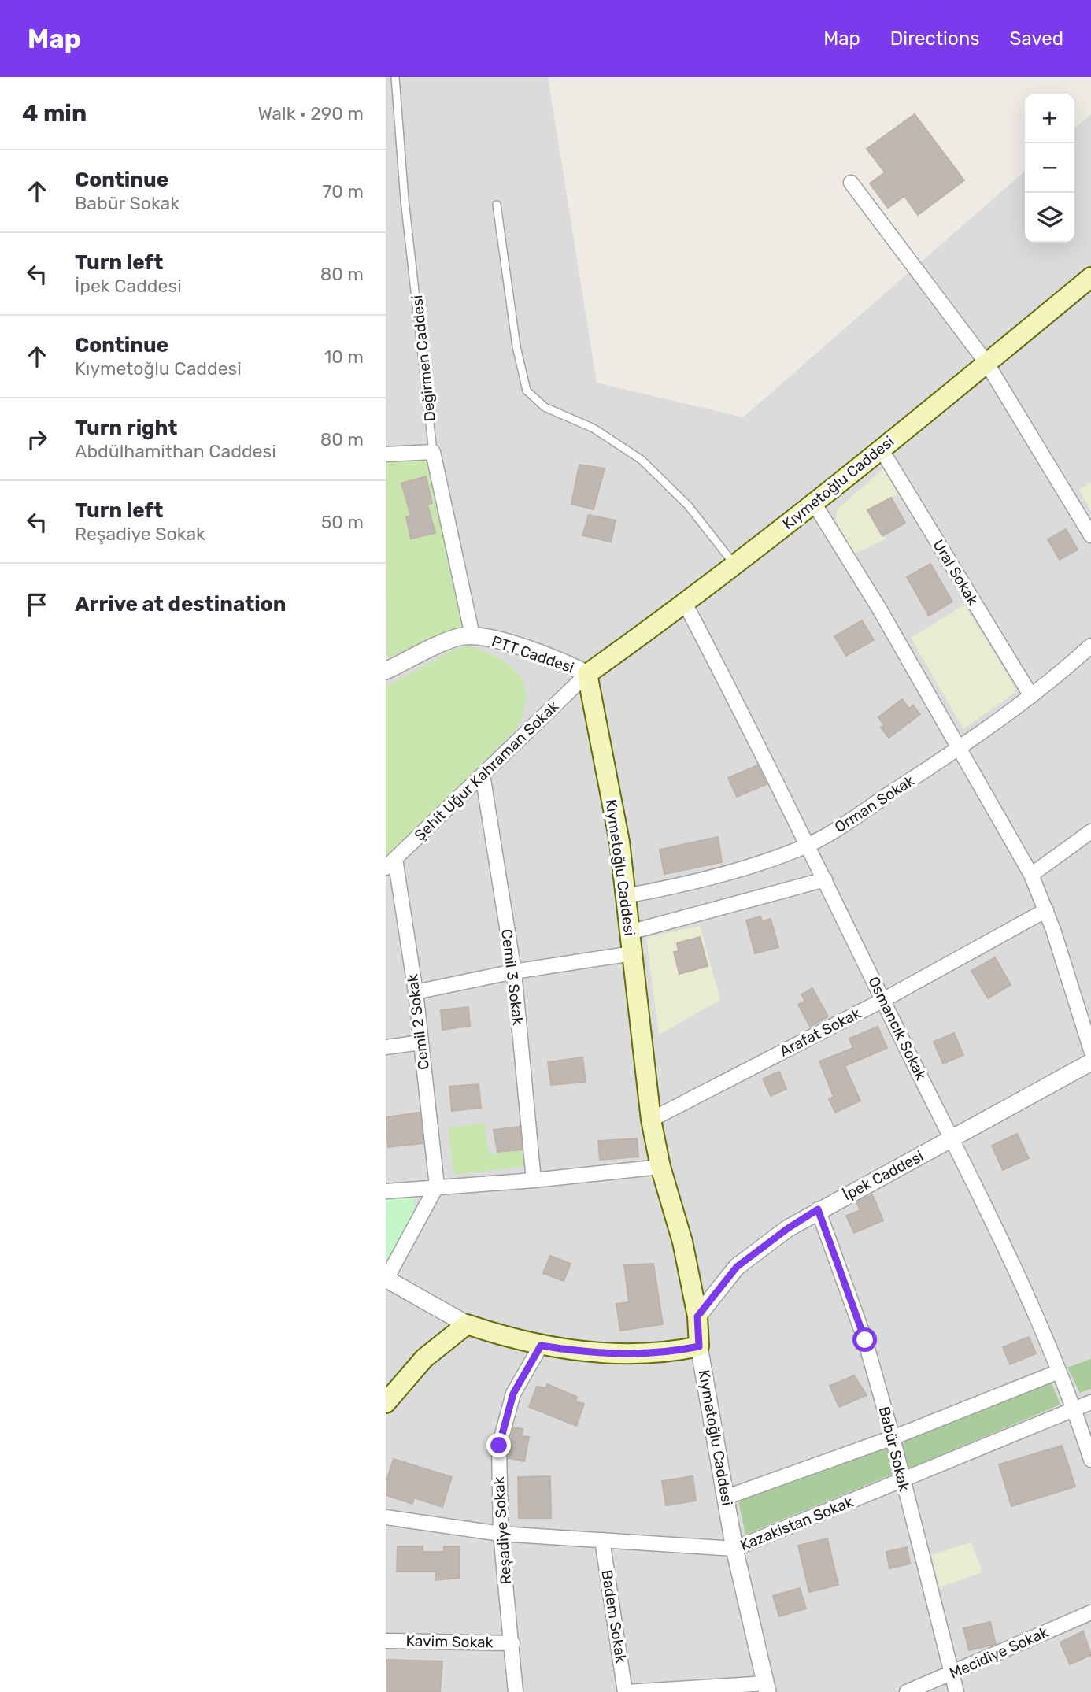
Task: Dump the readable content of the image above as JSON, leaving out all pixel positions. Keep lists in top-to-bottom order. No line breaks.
{"streets":{"main road":["Kıymetoğlu Caddesi"],"street":["Değirmen Caddesi","Ural Sokak","PTT Caddesi","Şehit Uğur Kahraman Sokak","Orman Sokak","Cemil 3 Sokak","Cemil 2 Sokak","Osmancık Sokak","Arafat Sokak","İpek Caddesi","Babür Sokak","Kazakistan Sokak","Reşadiye Sokak","Badem Sokak","Kavim Sokak","Mecidiye Sokak"]},"crossings":[["Değirmen Caddesi","PTT Caddesi"],["Kıymetoğlu Caddesi","Ural Sokak"],["Kıymetoğlu Caddesi","PTT Caddesi"],["Kıymetoğlu Caddesi","Şehit Uğur Kahraman Sokak"],["Kıymetoğlu Caddesi","Orman Sokak"],["Kıymetoğlu Caddesi","Osmancık Sokak"],["Kıymetoğlu Caddesi","Arafat Sokak"],["Kıymetoğlu Caddesi","İpek Caddesi"],["Kıymetoğlu Caddesi","Kazakistan Sokak"],["Ural Sokak","Orman Sokak"],["PTT Caddesi","Şehit Uğur Kahraman Sokak"],["Şehit Uğur Kahraman Sokak","Cemil 3 Sokak"],["Şehit Uğur Kahraman Sokak","Cemil 2 Sokak"],["Orman Sokak","Osmancık Sokak"],["Osmancık Sokak","Arafat Sokak"],["Osmancık Sokak","İpek Caddesi"],["Osmancık Sokak","Kazakistan Sokak"],["İpek Caddesi","Babür Sokak"],["Babür Sokak","Kazakistan Sokak"],["Babür Sokak","Mecidiye Sokak"],["Kazakistan Sokak","Reşadiye Sokak"],["Kazakistan Sokak","Badem Sokak"],["Reşadiye Sokak","Kavim Sokak"]],"page":{"header":"Map","nav":["Map","Directions","Saved"],"heading":["4 min","Walk · 290 m"],"map_buttons":["+","−"],"list":[["Continue","Babür Sokak","70 m"],["Turn left","İpek Caddesi","80 m"],["Continue","Kıymetoğlu Caddesi","10 m"],["Turn right","Abdülhamithan Caddesi","80 m"],["Turn left","Reşadiye Sokak","50 m"],"Arrive at destination"]}}
